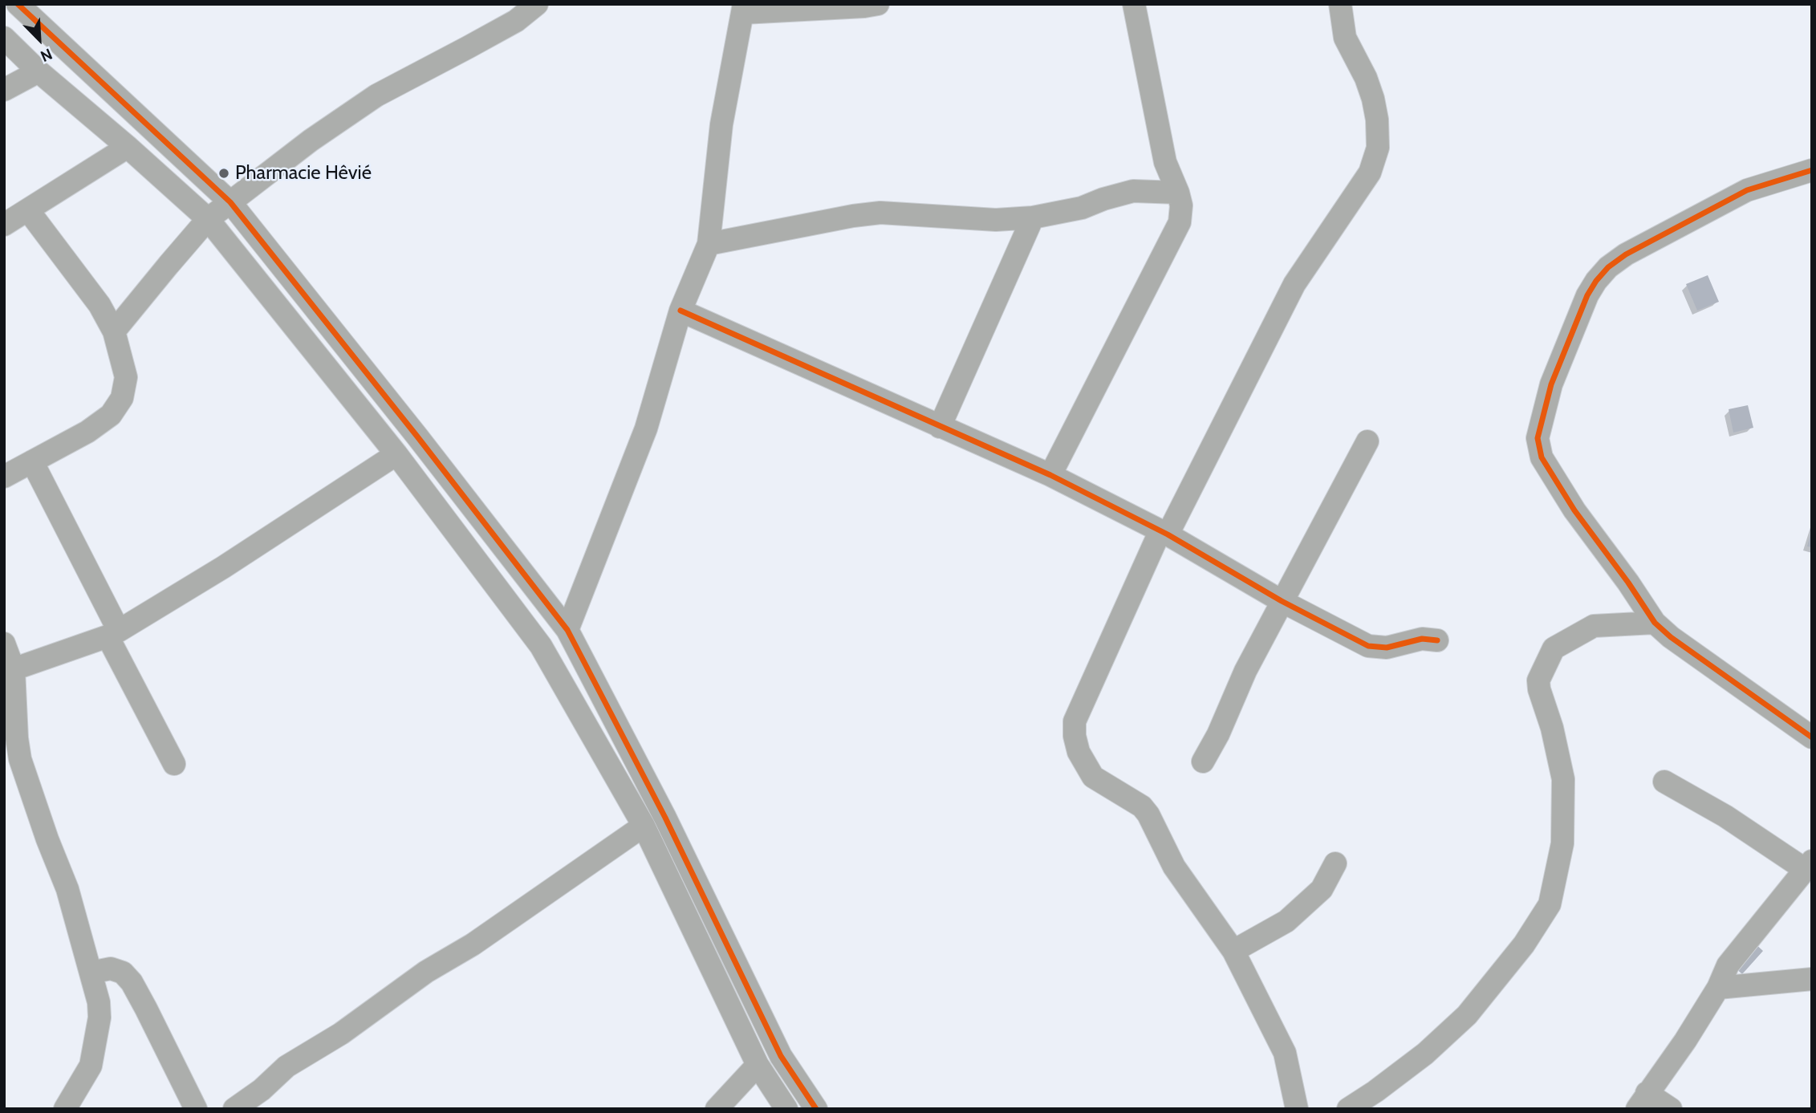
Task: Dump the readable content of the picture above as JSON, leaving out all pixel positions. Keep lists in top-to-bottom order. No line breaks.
{"places":["Pharmacie Hêvié"],"north":"bottom right"}
